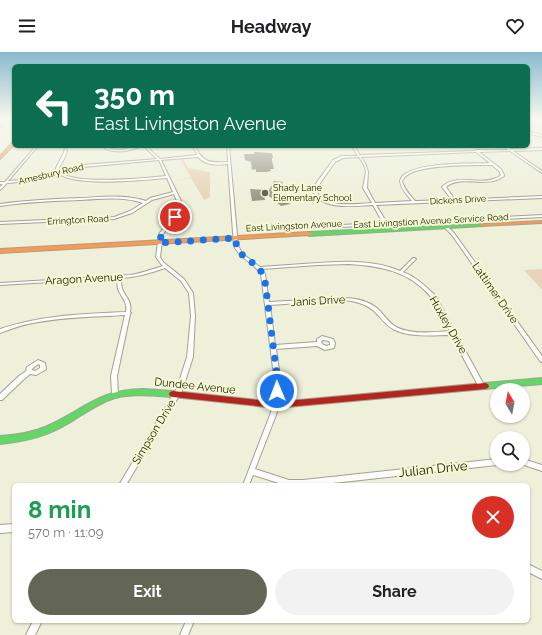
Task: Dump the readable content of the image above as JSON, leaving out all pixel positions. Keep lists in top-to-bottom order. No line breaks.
{"streets":{"main road":["East Livingston Avenue","Dundee Avenue"],"street":["Amesbury Road","Dickens Drive","Errington Road","East Livingstion Avenue Service Road","Aragon Avenue","Lattimer Drive","Janis Drive","Huxley Drive","Simpson Drive","Julian Drive"]},"crossings":[["East Livingstion Avenue Service Road","East Livingston Avenue"],["East Livingston Avenue","Lattimer Drive"],["East Livingston Avenue","Simpson Drive"],["Aragon Avenue","Simpson Drive"],["Janis Drive","Huxley Drive"],["Huxley Drive","Dundee Avenue"],["Dundee Avenue","Simpson Drive"]],"places":["Shady Lane Elementary School"],"north":"top","page":{"header":"Headway","turn":["350 m","East Livingston Avenue"],"heading":["8 min","570 m · 11:09"],"buttons":["Exit","Share"]}}
